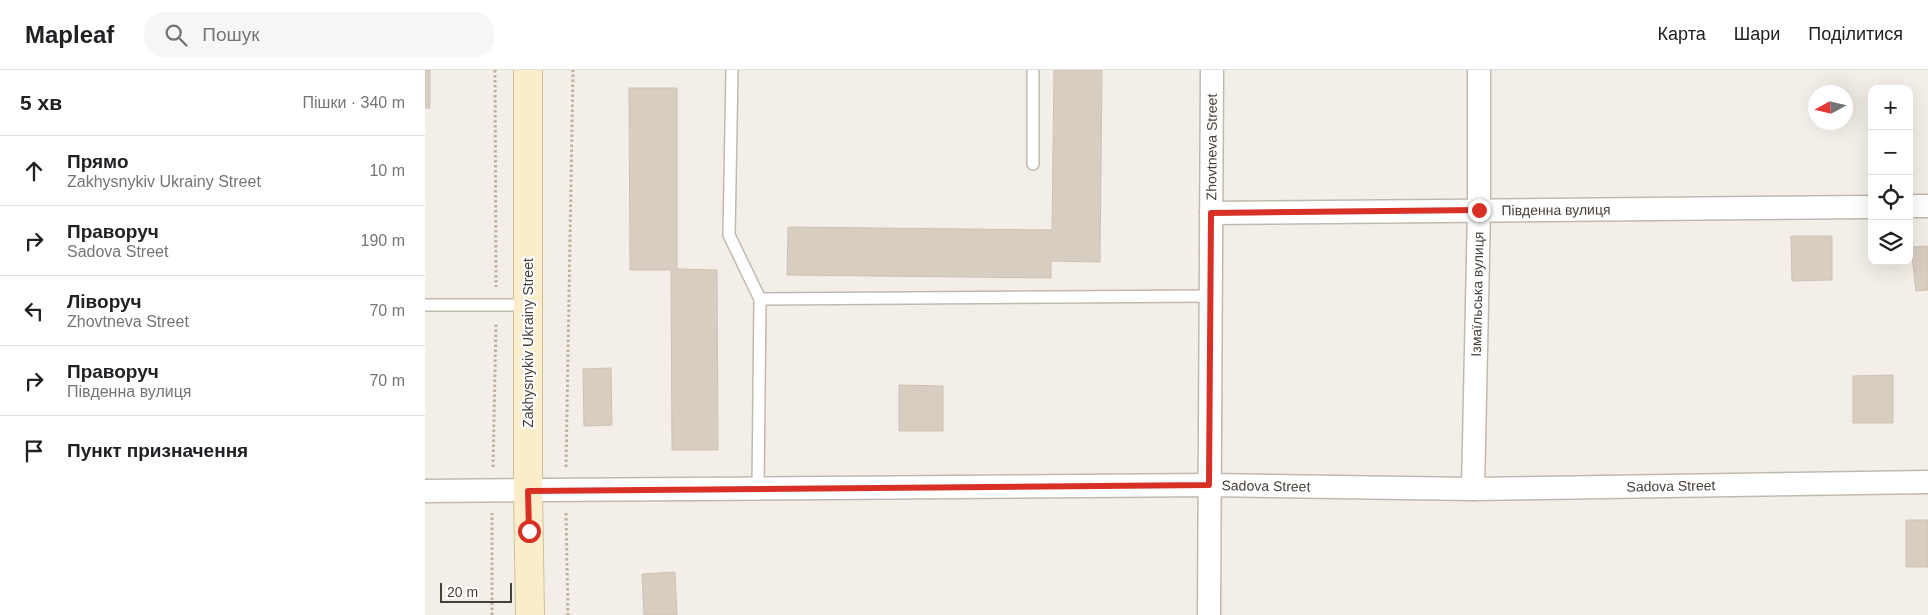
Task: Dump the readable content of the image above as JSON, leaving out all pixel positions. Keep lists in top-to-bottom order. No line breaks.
{"streets":{"main road":["Zakhysnykiv Ukrainy Street"],"street":["Zhovtneva Street","Південна вулиця","Ізмаїльська вулиця","Sadova Street"]},"crossings":[["Zhovtneva Street","Південна вулиця"],["Zhovtneva Street","Sadova Street"],["Південна вулиця","Ізмаїльська вулиця"],["Ізмаїльська вулиця","Sadova Street"],["Zakhysnykiv Ukrainy Street","Sadova Street"]],"scale_bar":"20 m","north":"left","page":{"header":"Mapleaf","search":"Пошук","nav":["Карта","Шари","Поділитися"],"heading":["5 хв","Пішки · 340 m"],"map_buttons":["+","−"],"list":[["Прямо","Zakhysnykiv Ukrainy Street","10 m"],["Праворуч","Sadova Street","190 m"],["Ліворуч","Zhovtneva Street","70 m"],["Праворуч","Південна вулиця","70 m"],"Пункт призначення"],"scale":"20 m"}}
